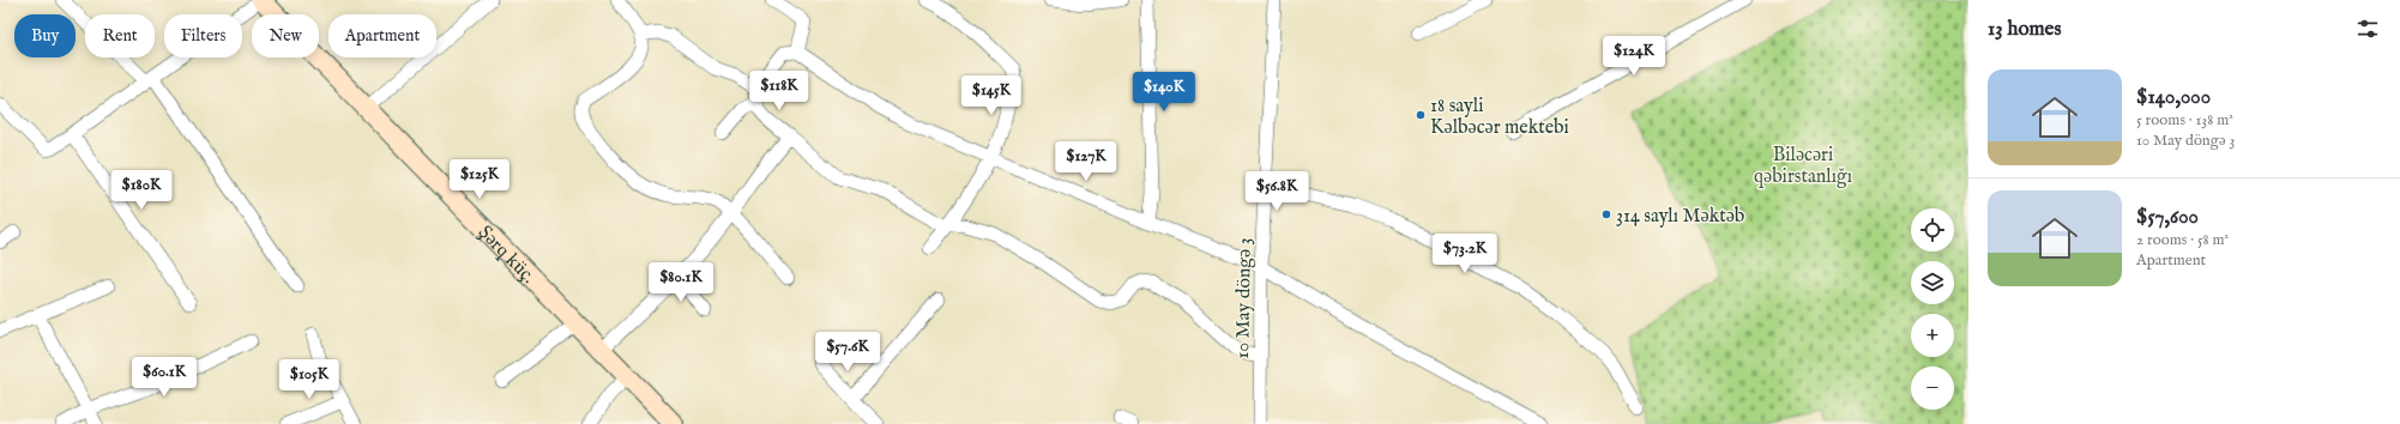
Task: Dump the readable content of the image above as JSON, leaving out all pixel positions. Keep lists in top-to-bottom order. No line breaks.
{"streets":{"street":["Şərq küç.","10 May döngə 3"]},"parks":["Biləcəri qəbirstanlığı"],"places":["18 sayli Kəlbəcər mektebi","314 saylı Məktəb"],"page":{"heading":"13 homes","chip":["Buy","Rent","Filters","New","Apartment"],"price":["$124K","$118K","$140K","$145K","$127K","$125K","$180K","$56.8K","$73.2K","$80.1K","$57.6K","$60.1K","$105K"],"list":[{"name":"$140,000","note":"5 rooms · 138 m² · 10 May döngə 3"},{"name":"$57,600","note":"2 rooms · 58 m² · Apartment"}],"map_buttons":["+","−"]}}
